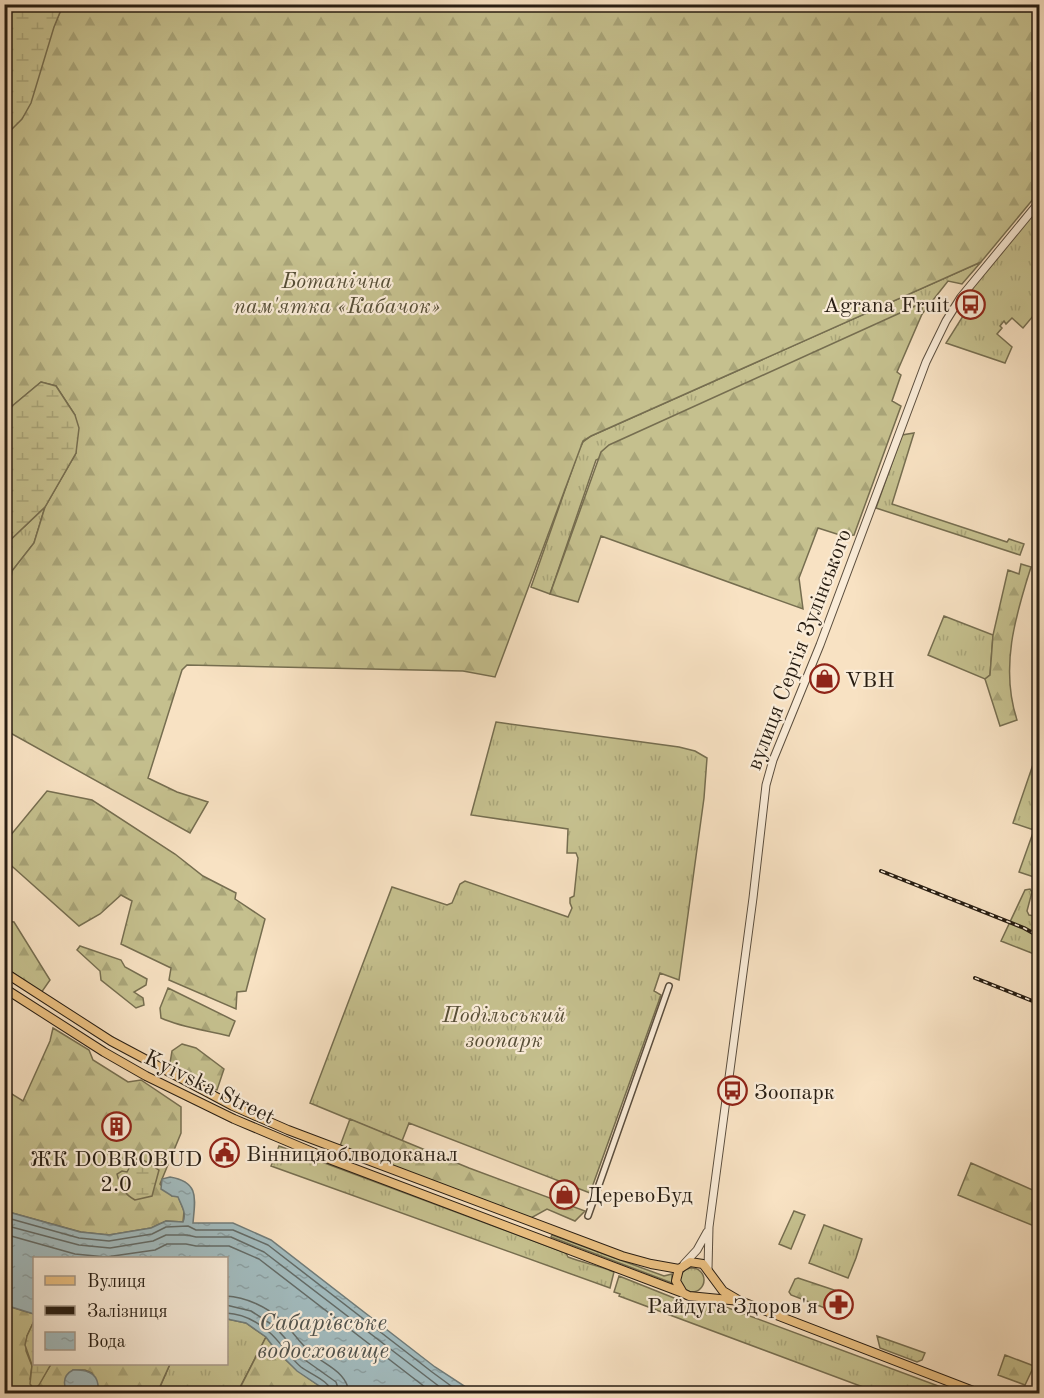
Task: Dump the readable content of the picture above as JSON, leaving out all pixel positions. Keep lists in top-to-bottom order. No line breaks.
{"streets":{"main road":["Kyivska Street"],"street":["вулиця Сергія Зулінського"]},"crossings":[["вулиця Сергія Зулінського","Kyivska Street"]],"water":["Сабарівське водосховище"],"parks":["Ботанічна пам'ятка «Кабачок»","Подільський зоопарк"],"places":{"bus stop":["Agrana Fruit","Зоопарк"],"shop":["VBH","ДеревоБуд"],"building":["ЖК DOBROBUD 2.0"],"public building":["Вінницяоблводоканал"],"pharmacy":["Райдуга Здоров'я"]},"legend":["Вулиця","Залізниця","Вода"]}
